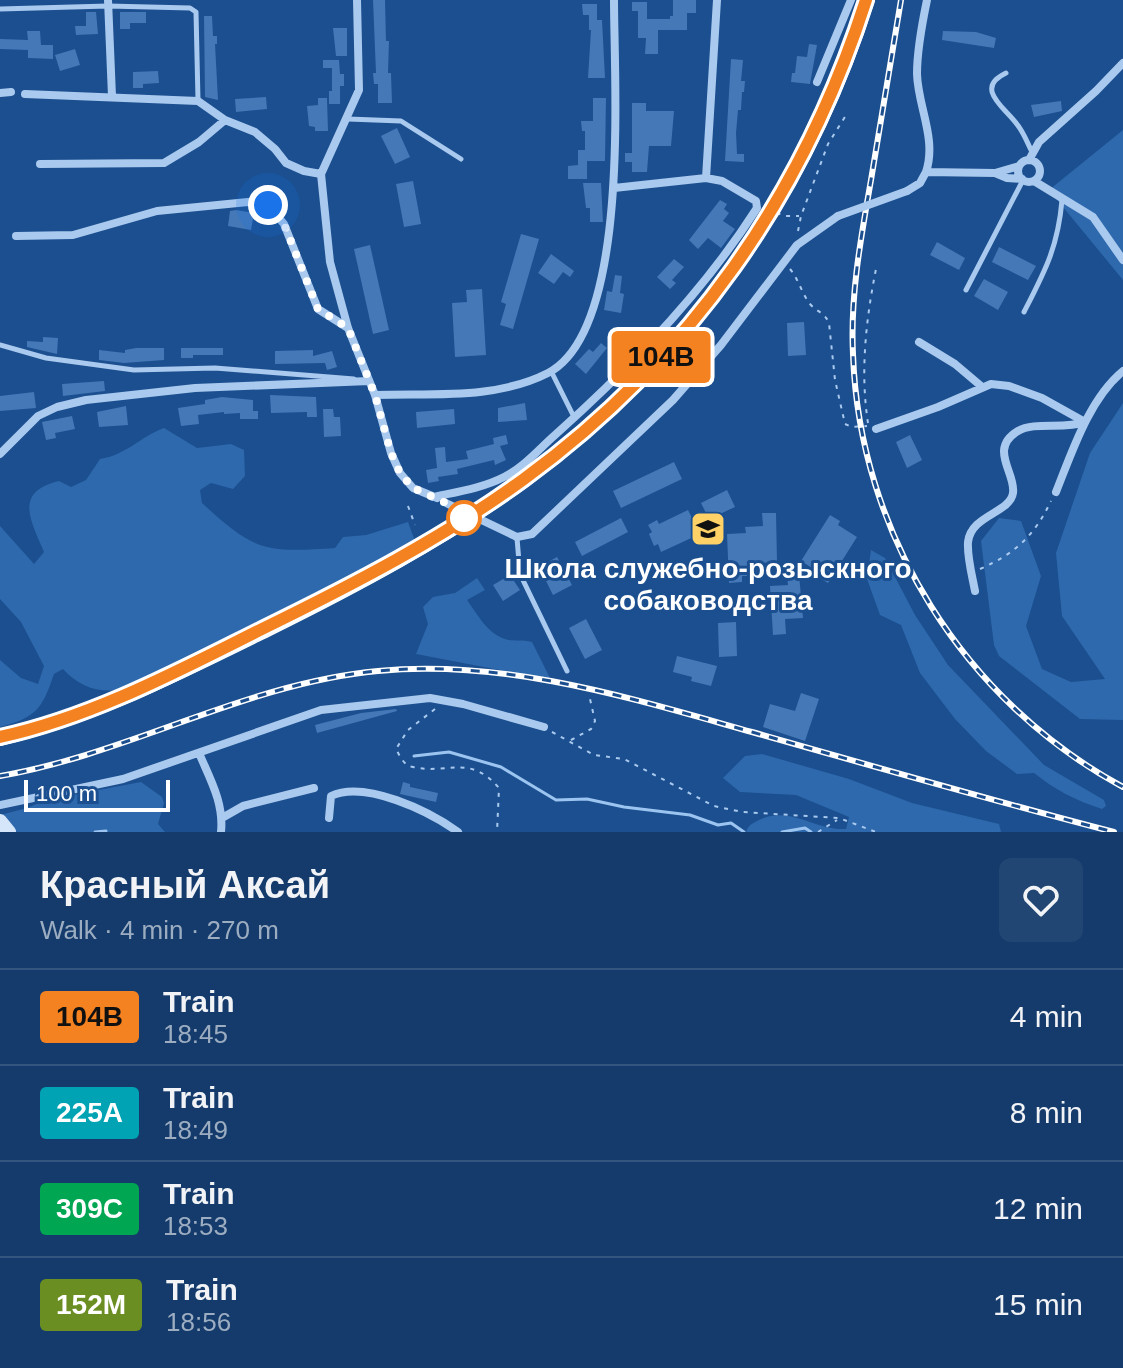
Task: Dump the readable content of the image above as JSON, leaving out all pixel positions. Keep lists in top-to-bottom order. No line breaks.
{"places":{"school or university":["Школа служебно-розыскного собаководства"]},"scale_bar":"100 m","page":{"on_map":"104В","scale":"100 m","heading":["Красный Аксай","Walk · 4 min · 270 m"],"list":[{"mark":"104В","name":"Train","note":"18:45","value":"4 min"},{"mark":"225А","name":"Train","note":"18:49","value":"8 min"},{"mark":"309С","name":"Train","note":"18:53","value":"12 min"},{"mark":"152М","name":"Train","note":"18:56","value":"15 min"}]}}
